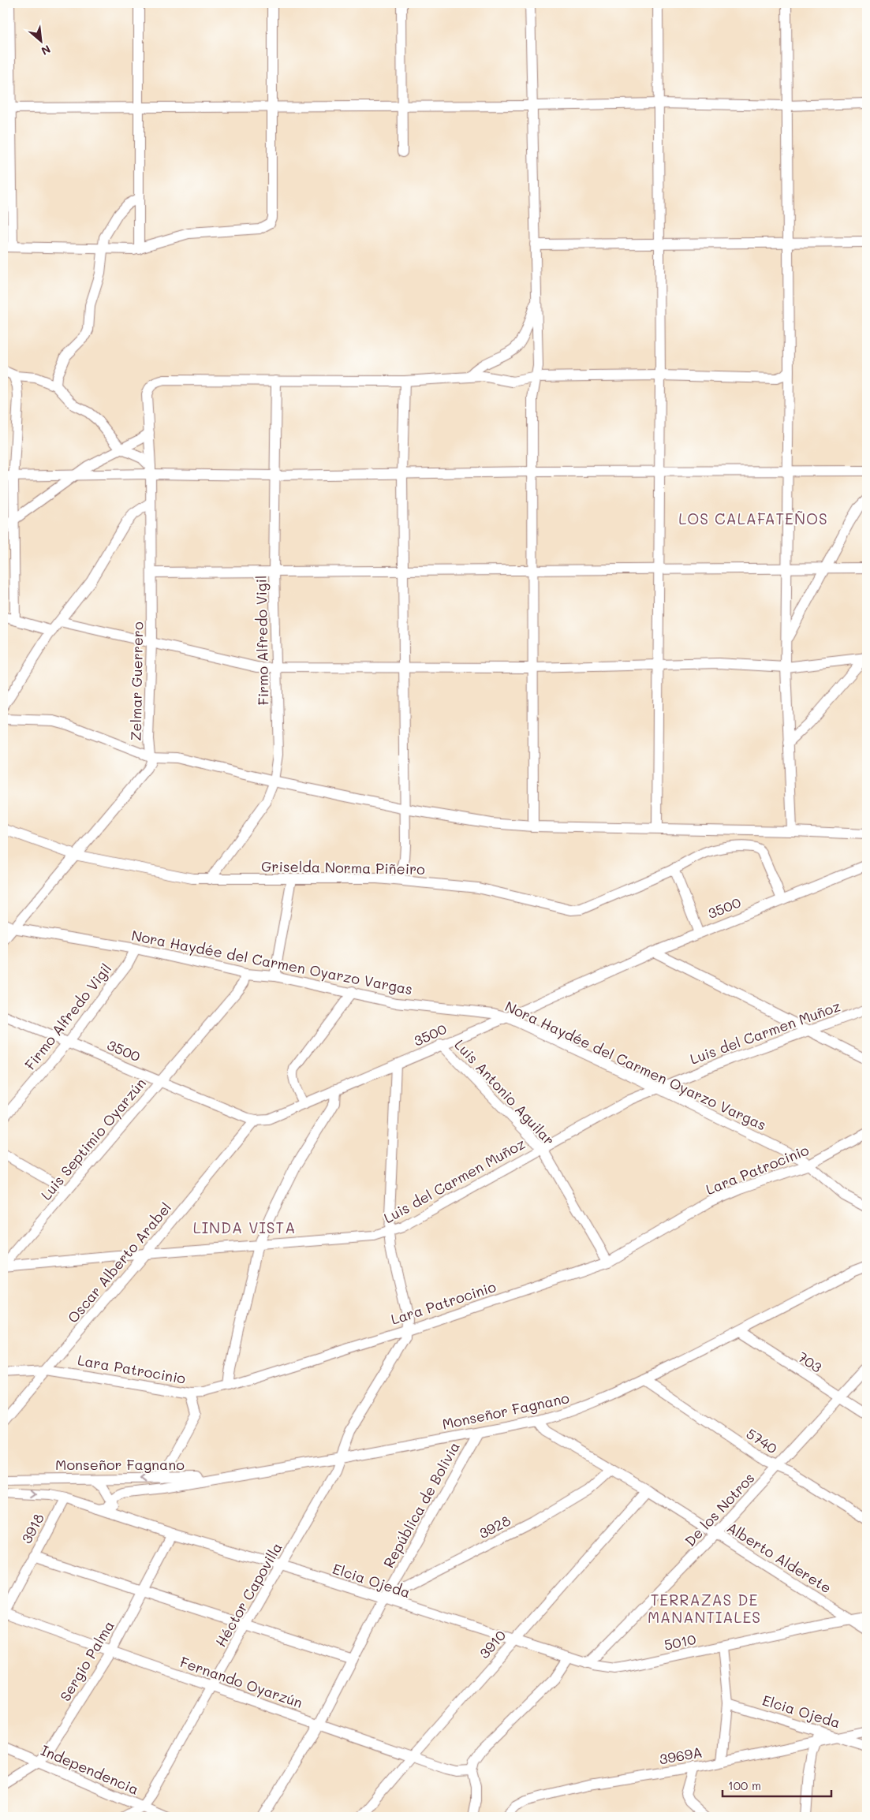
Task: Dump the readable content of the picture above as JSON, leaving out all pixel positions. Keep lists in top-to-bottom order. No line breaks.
{"streets":{"street":["Firmo Alfredo Vigil","Zelmar Guerrero","Griselda Norma Piñeiro","3500","Nora Haydée del Carmen Oyarzo Vargas","Luis del Carmen Muñoz","Luis Antonio Aguilar","Luis Septimio Oyarzún","Lara Patrocinio","Oscar Alberto Arabel","703","Monseñor Fagnano","5740","República de Bolivia","De los Notros","3928","3918","Alberto Alderete","Elcia Ojeda","Héctor Capovilla","5010","3910","Sergio Palma","Fernando Oyarzún","3969A","Independencia"]},"crossings":[["Firmo Alfredo Vigil","Zelmar Guerrero"],["Firmo Alfredo Vigil","Griselda Norma Piñeiro"],["Firmo Alfredo Vigil","3500"],["Firmo Alfredo Vigil","Nora Haydée del Carmen Oyarzo Vargas"],["Zelmar Guerrero","Griselda Norma Piñeiro"],["Zelmar Guerrero","Nora Haydée del Carmen Oyarzo Vargas"],["Griselda Norma Piñeiro","3500"],["3500","Nora Haydée del Carmen Oyarzo Vargas"],["3500","Luis Antonio Aguilar"],["3500","Luis Septimio Oyarzún"],["3500","Oscar Alberto Arabel"],["Nora Haydée del Carmen Oyarzo Vargas","Luis del Carmen Muñoz"],["Nora Haydée del Carmen Oyarzo Vargas","Luis Septimio Oyarzún"],["Nora Haydée del Carmen Oyarzo Vargas","Lara Patrocinio"],["Luis del Carmen Muñoz","Luis Antonio Aguilar"],["Luis del Carmen Muñoz","Luis Septimio Oyarzún"],["Luis del Carmen Muñoz","Oscar Alberto Arabel"],["Luis Antonio Aguilar","Lara Patrocinio"],["Lara Patrocinio","Oscar Alberto Arabel"],["Lara Patrocinio","Héctor Capovilla"],["703","Monseñor Fagnano"],["703","De los Notros"],["Monseñor Fagnano","5740"],["Monseñor Fagnano","República de Bolivia"],["Monseñor Fagnano","Alberto Alderete"],["Monseñor Fagnano","Elcia Ojeda"],["Monseñor Fagnano","Héctor Capovilla"],["5740","De los Notros"],["República de Bolivia","3928"],["República de Bolivia","Elcia Ojeda"],["República de Bolivia","Fernando Oyarzún"],["De los Notros","Alberto Alderete"],["De los Notros","Elcia Ojeda"],["3928","Alberto Alderete"],["3928","Elcia Ojeda"],["3918","Fernando Oyarzún"],["Alberto Alderete","5010"],["Alberto Alderete","3910"],["Elcia Ojeda","Héctor Capovilla"],["Elcia Ojeda","5010"],["Elcia Ojeda","3910"],["Elcia Ojeda","Sergio Palma"],["Elcia Ojeda","3969A"],["Héctor Capovilla","Fernando Oyarzún"],["Héctor Capovilla","Independencia"],["3910","Fernando Oyarzún"],["Sergio Palma","Fernando Oyarzún"],["Sergio Palma","Independencia"]],"districts":["LOS CALAFATEÑOS","LINDA VISTA","TERRAZAS DE MANANTIALES"],"scale_bar":"100 m","north":"bottom right"}
